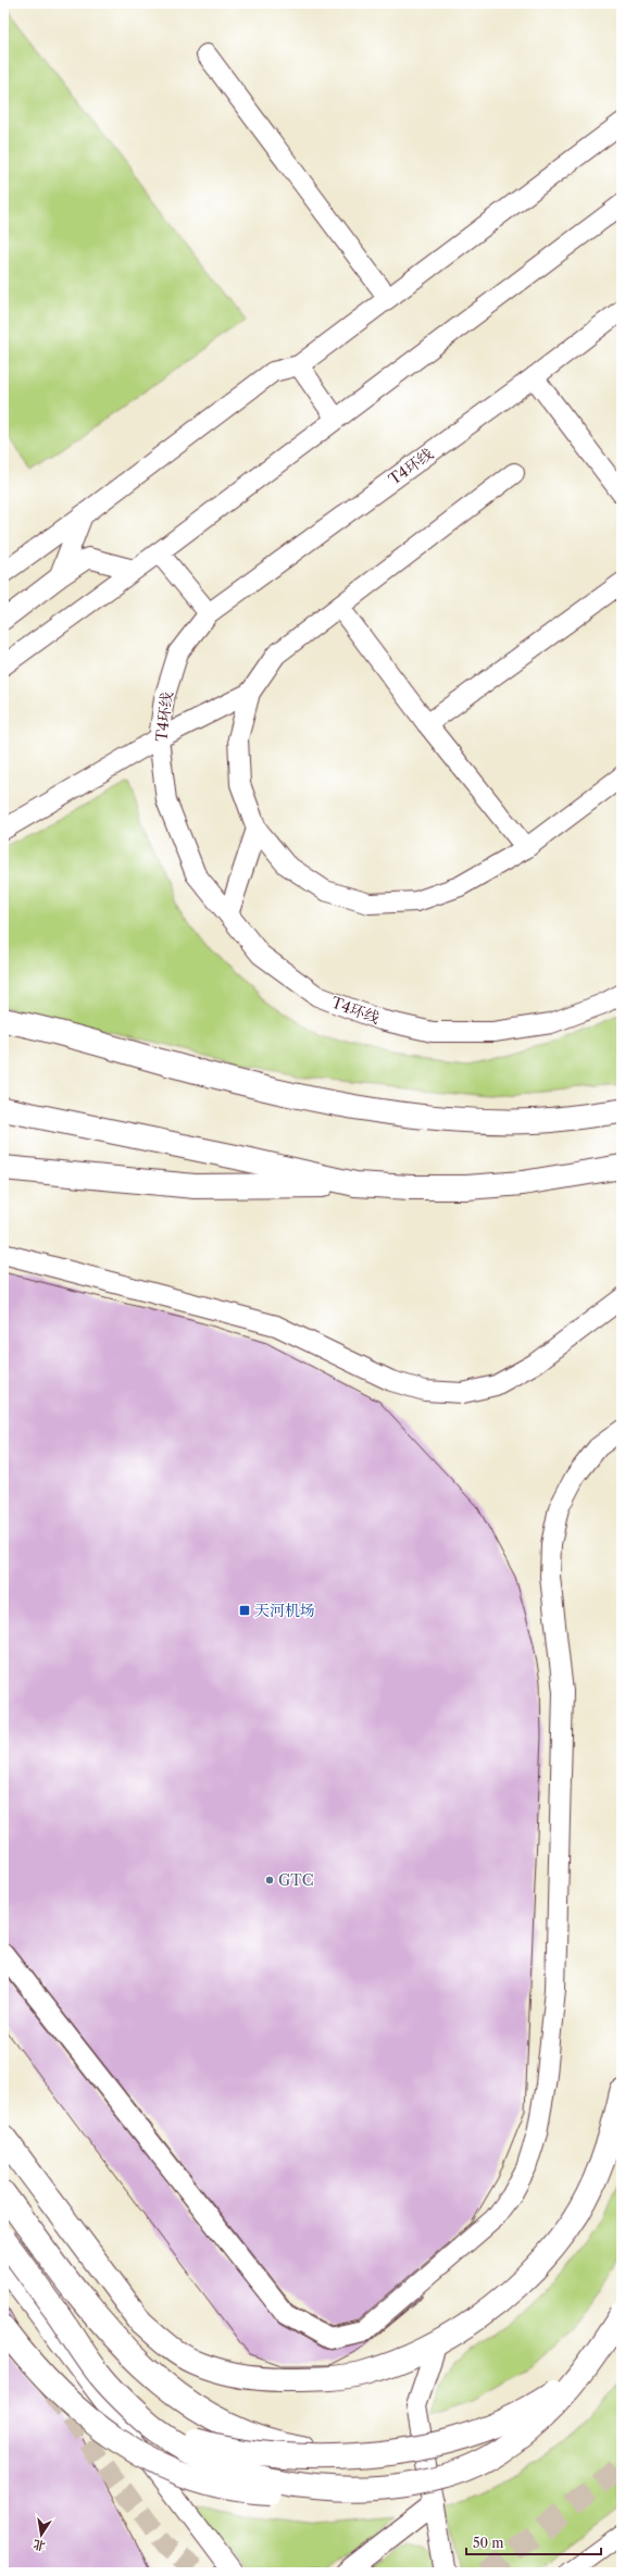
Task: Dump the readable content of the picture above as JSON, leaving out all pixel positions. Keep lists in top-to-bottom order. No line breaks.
{"streets":{"street":["T4环线"]},"places":{"transit":["天河机场"],"other":["GTC"]},"scale_bar":"50 m","north":"bottom"}
